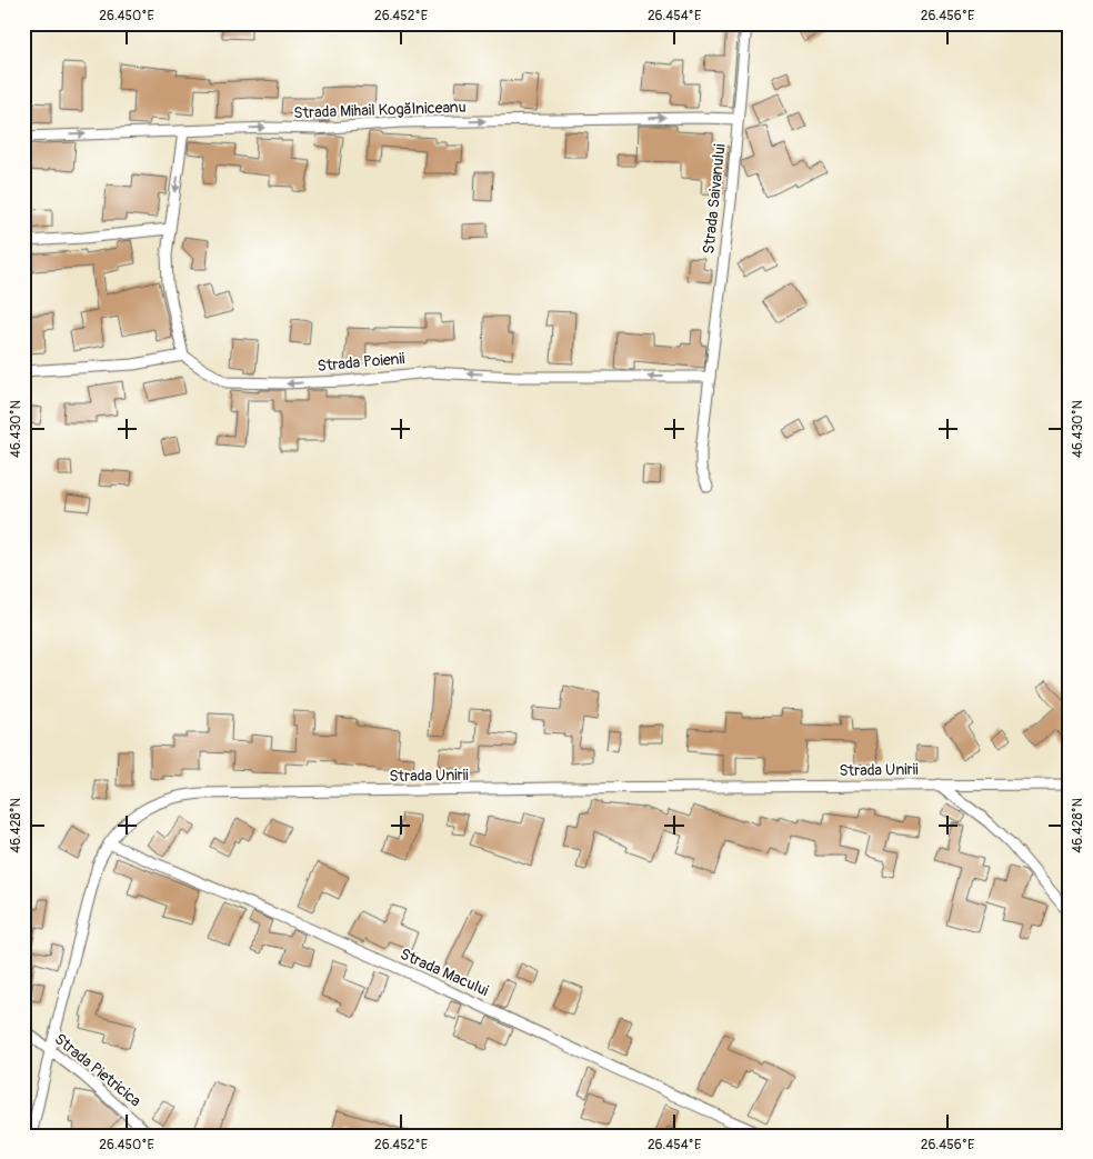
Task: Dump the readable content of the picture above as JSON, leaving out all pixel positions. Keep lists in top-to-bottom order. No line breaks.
{"streets":{"street":["Strada Mihail Kogălniceanu","Strada Saivanului","Strada Poienii","Strada Unirii","Strada Macului","Strada Pietricica"]},"crossings":[["Strada Mihail Kogălniceanu","Strada Saivanului"],["Strada Saivanului","Strada Poienii"],["Strada Unirii","Strada Macului"],["Strada Unirii","Strada Pietricica"]],"one_way":["Strada Mihail Kogălniceanu","Strada Poienii"],"coordinates":["26.450°E","26.452°E","26.454°E","26.456°E","46.430°N","46.428°N"]}
